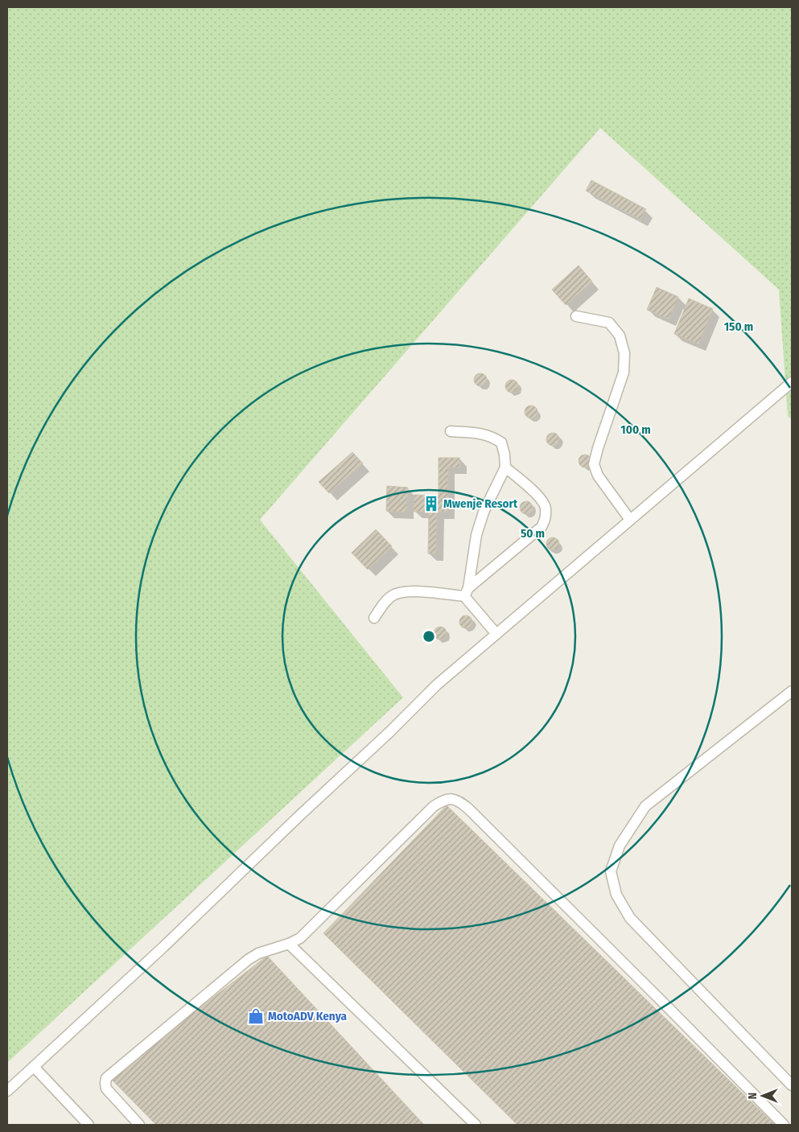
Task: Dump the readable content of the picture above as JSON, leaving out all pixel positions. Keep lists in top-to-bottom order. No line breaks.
{"places":{"building":["Mwenje Resort"],"shop":["MotoADV Kenya"]},"north":"left","rings":["150 m","100 m","50 m"]}
